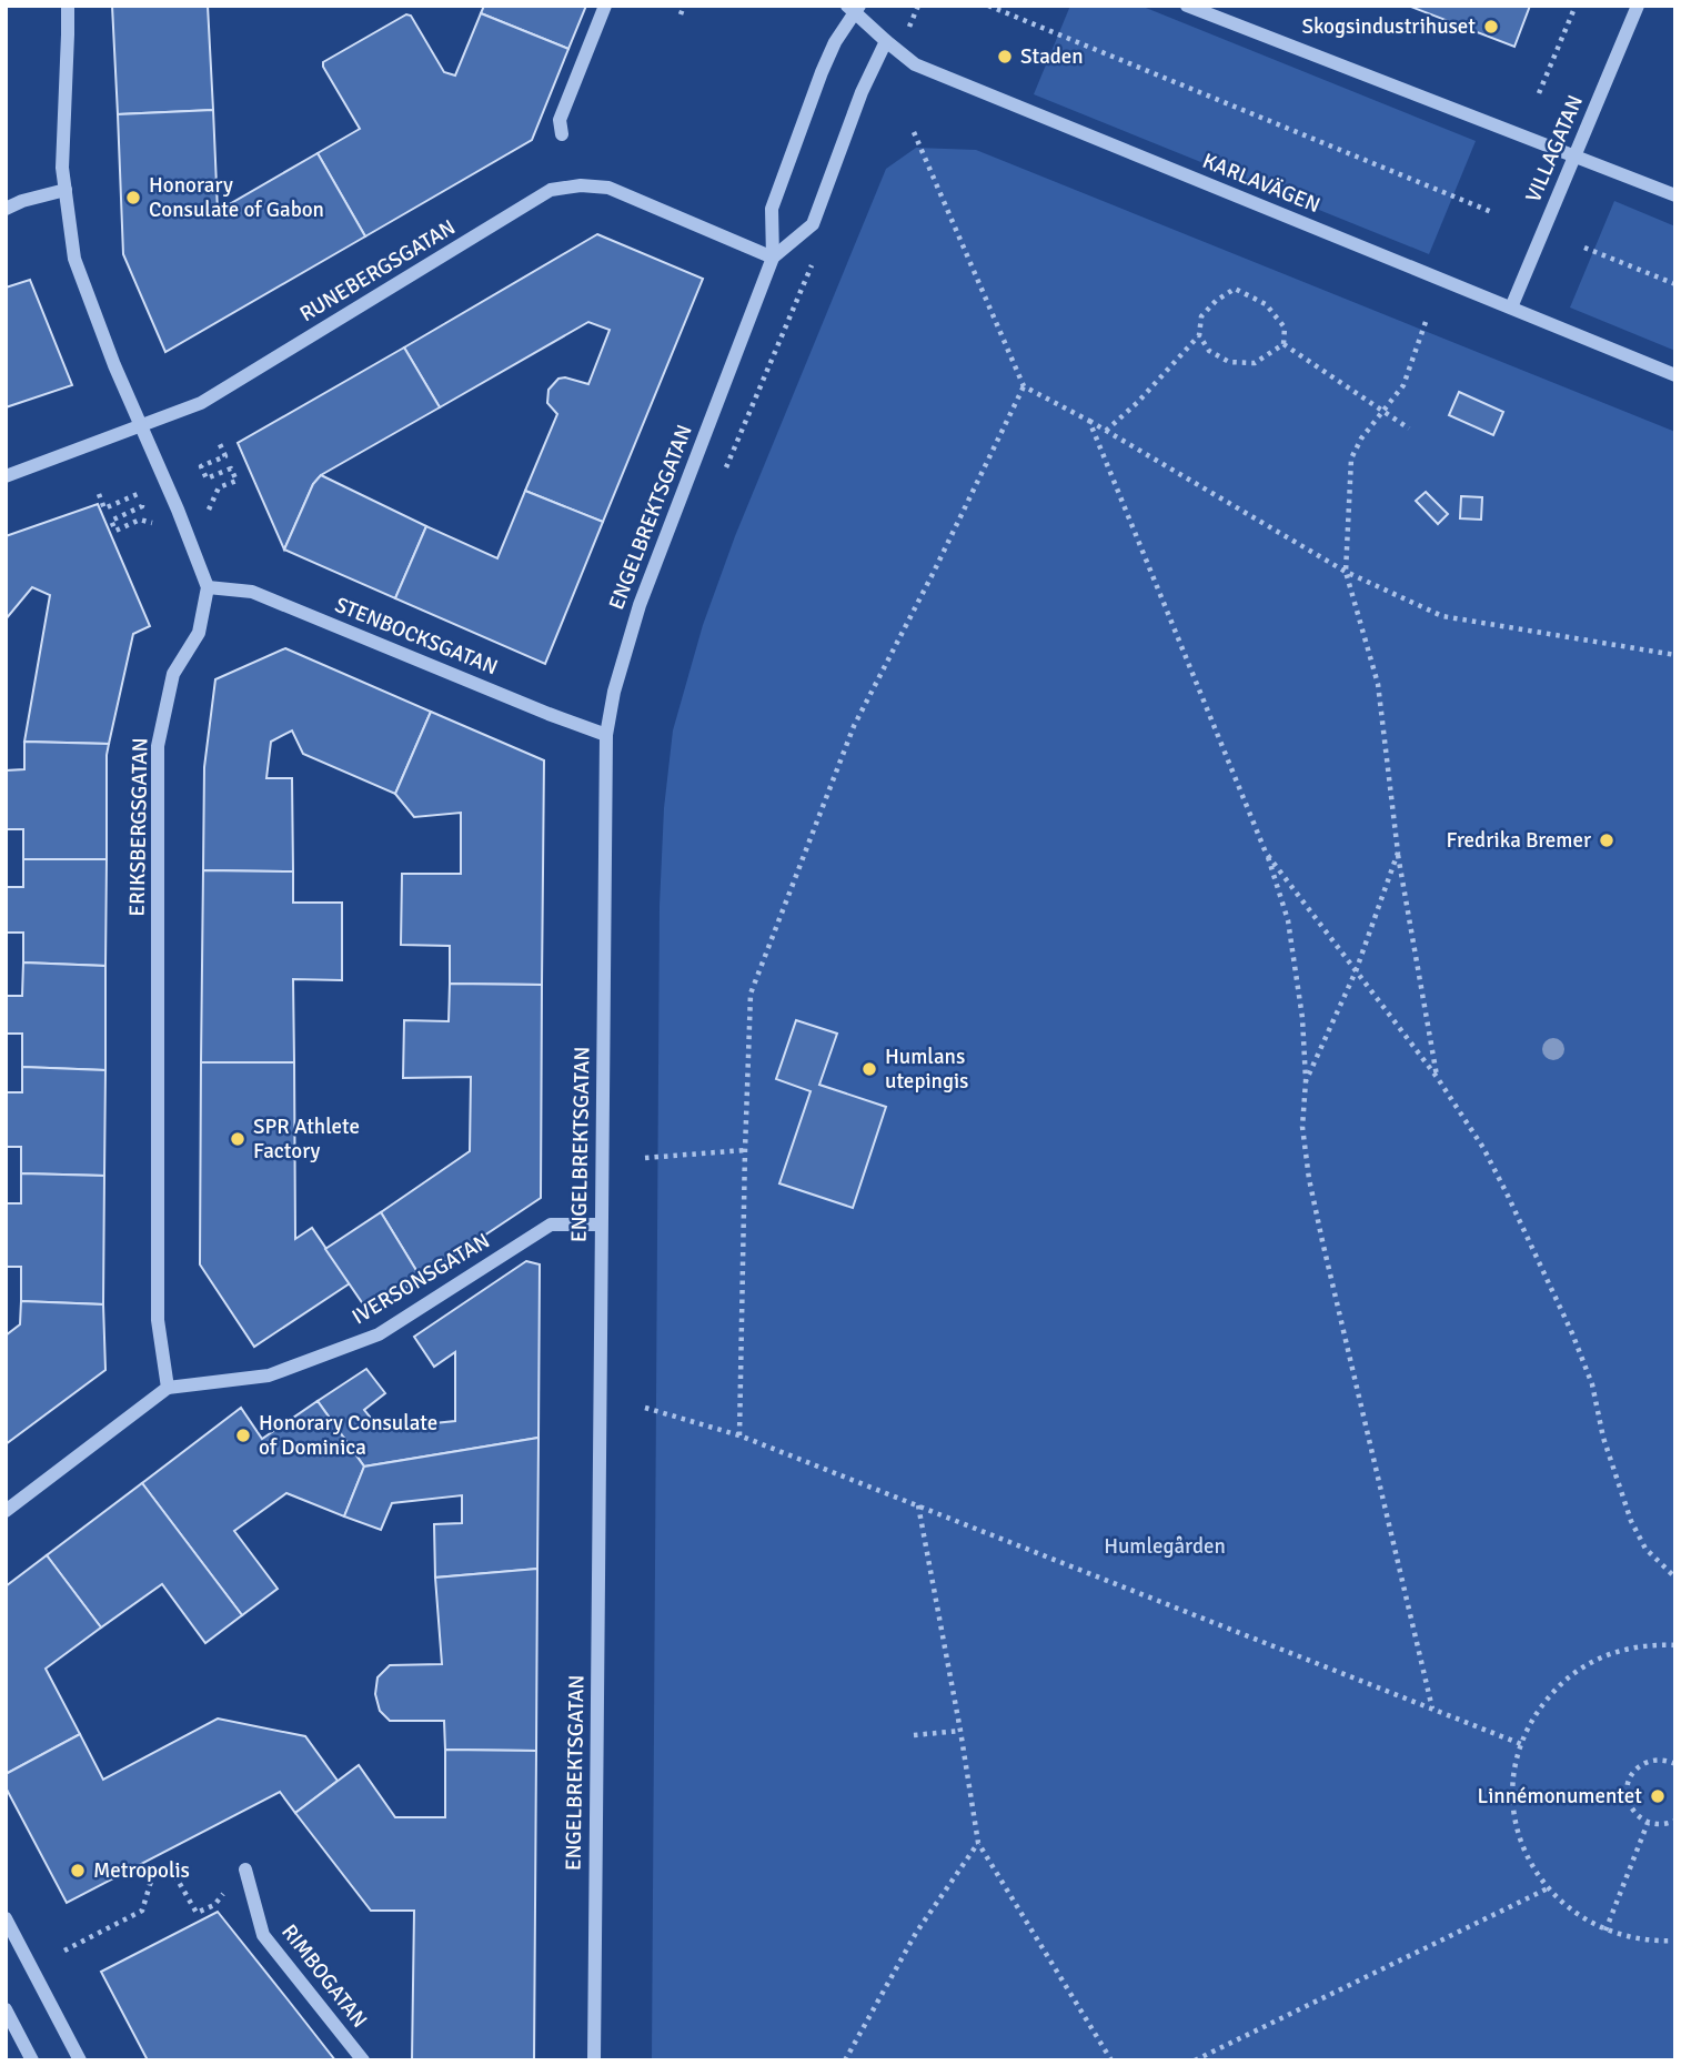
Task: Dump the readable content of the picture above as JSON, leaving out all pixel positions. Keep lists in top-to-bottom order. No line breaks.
{"streets":{"street":["VILLAGATAN","KARLAVÄGEN","RUNEBERGSGATAN","ENGELBREKTSGATAN","STENBOCKSGATAN","ERIKSBERGSGATAN","IVERSONSGATAN","RIMBOGATAN"]},"crossings":[["VILLAGATAN","KARLAVÄGEN"],["KARLAVÄGEN","ENGELBREKTSGATAN"],["RUNEBERGSGATAN","ENGELBREKTSGATAN"],["ENGELBREKTSGATAN","STENBOCKSGATAN"],["ENGELBREKTSGATAN","IVERSONSGATAN"],["STENBOCKSGATAN","ERIKSBERGSGATAN"],["ERIKSBERGSGATAN","IVERSONSGATAN"]],"parks":["Humlegården"],"places":["Skogsindustrihuset","Staden","Honorary Consulate of Gabon","Fredrika Bremer","Humlans utepingis","SPR Athlete Factory","Honorary Consulate of Dominica","Linnémonumentet","Metropolis"]}
